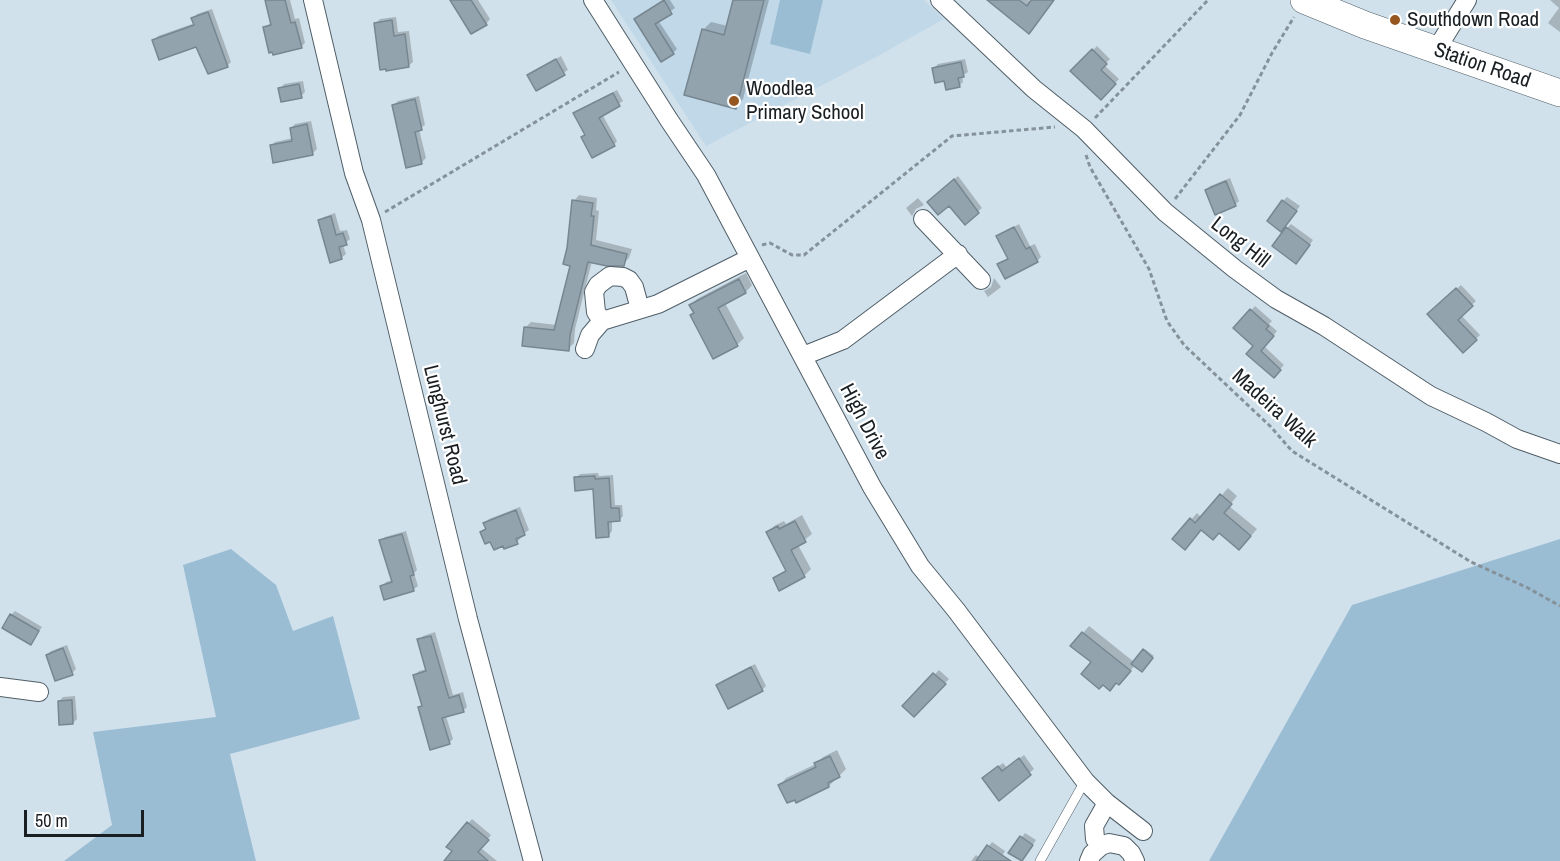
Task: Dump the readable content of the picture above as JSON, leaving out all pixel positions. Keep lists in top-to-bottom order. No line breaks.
{"streets":{"street":["Station Road","Long Hill","High Drive","Lunghurst Road"],"path":["Madeira Walk"]},"crossings":[["Long Hill","Madeira Walk"]],"places":["Southdown Road","Woodlea Primary School"],"scale_bar":"50 m"}
